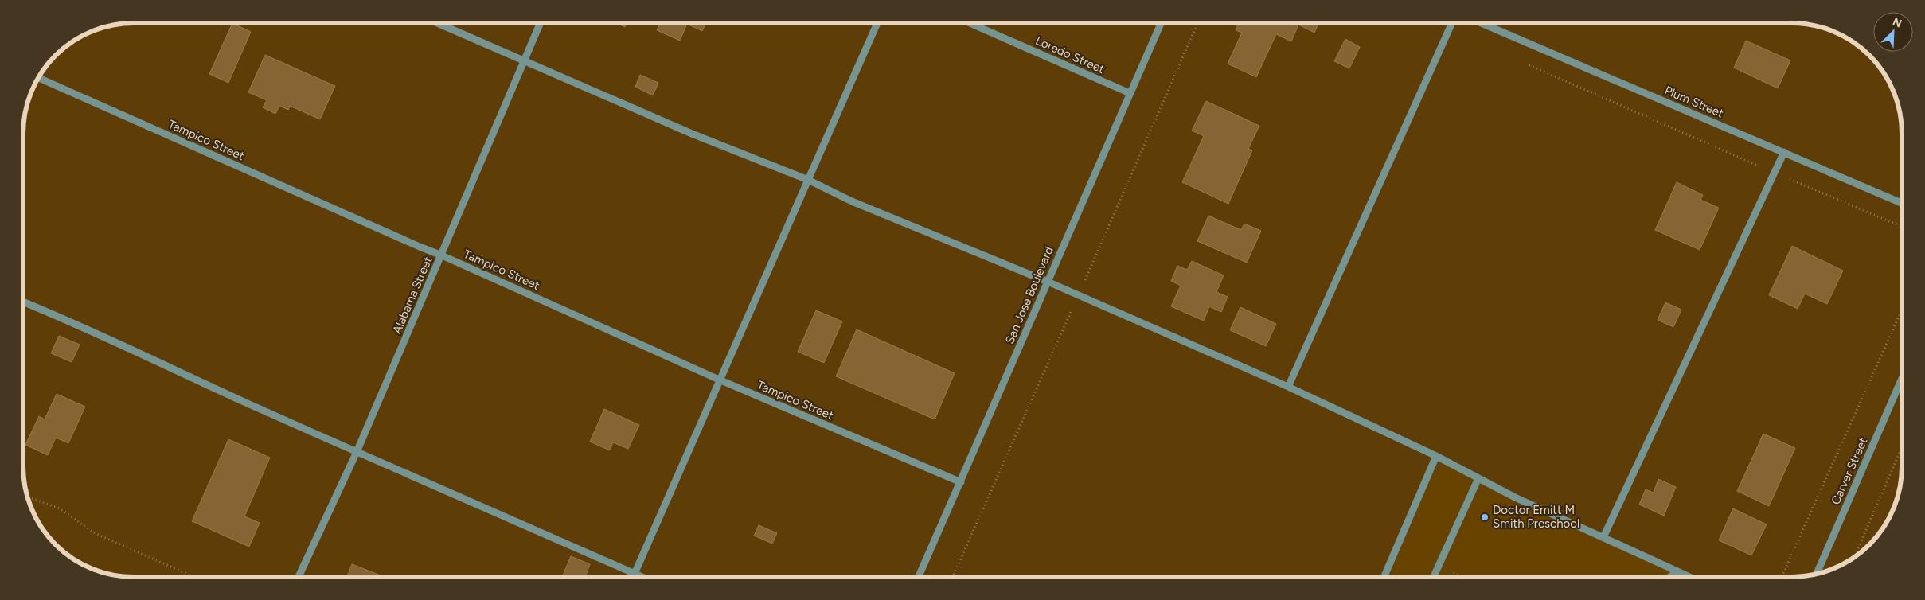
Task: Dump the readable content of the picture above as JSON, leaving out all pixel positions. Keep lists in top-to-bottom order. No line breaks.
{"streets":{"street":["Loredo Street","Plum Street","Tampico Street","Alabama Street","San Jose Boulevard","Carver Street"]},"crossings":[["Loredo Street","San Jose Boulevard"],["Tampico Street","Alabama Street"],["Tampico Street","San Jose Boulevard"]],"places":["Doctor Emitt M Smith Preschool"],"north":"top right"}
